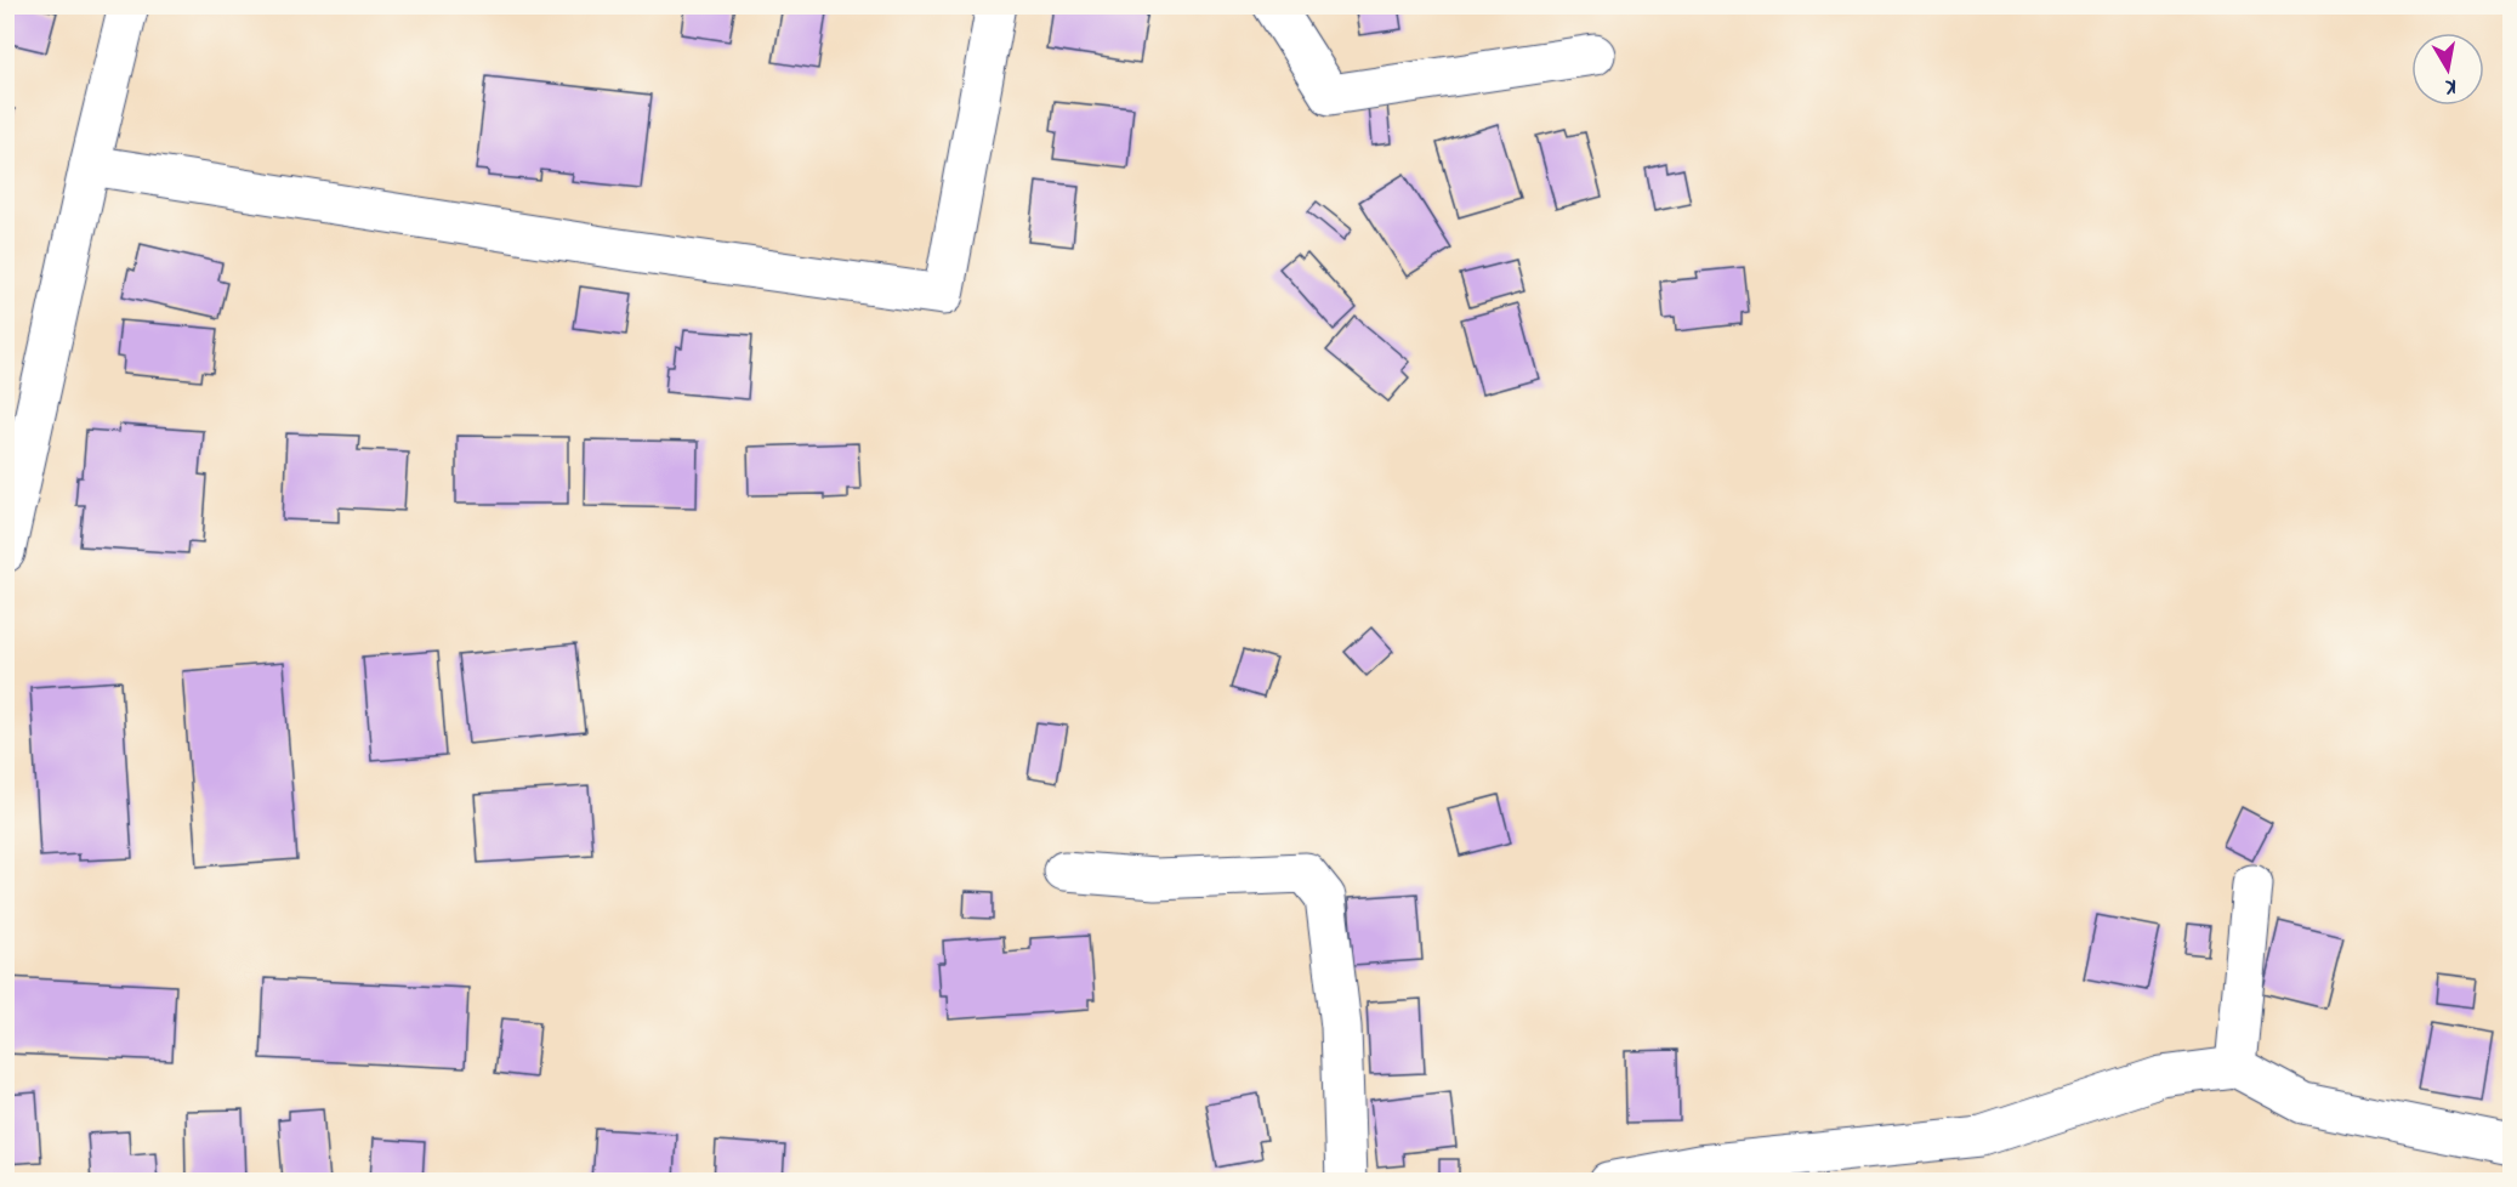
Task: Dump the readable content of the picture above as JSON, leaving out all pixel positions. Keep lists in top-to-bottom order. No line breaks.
{"north":"bottom"}
